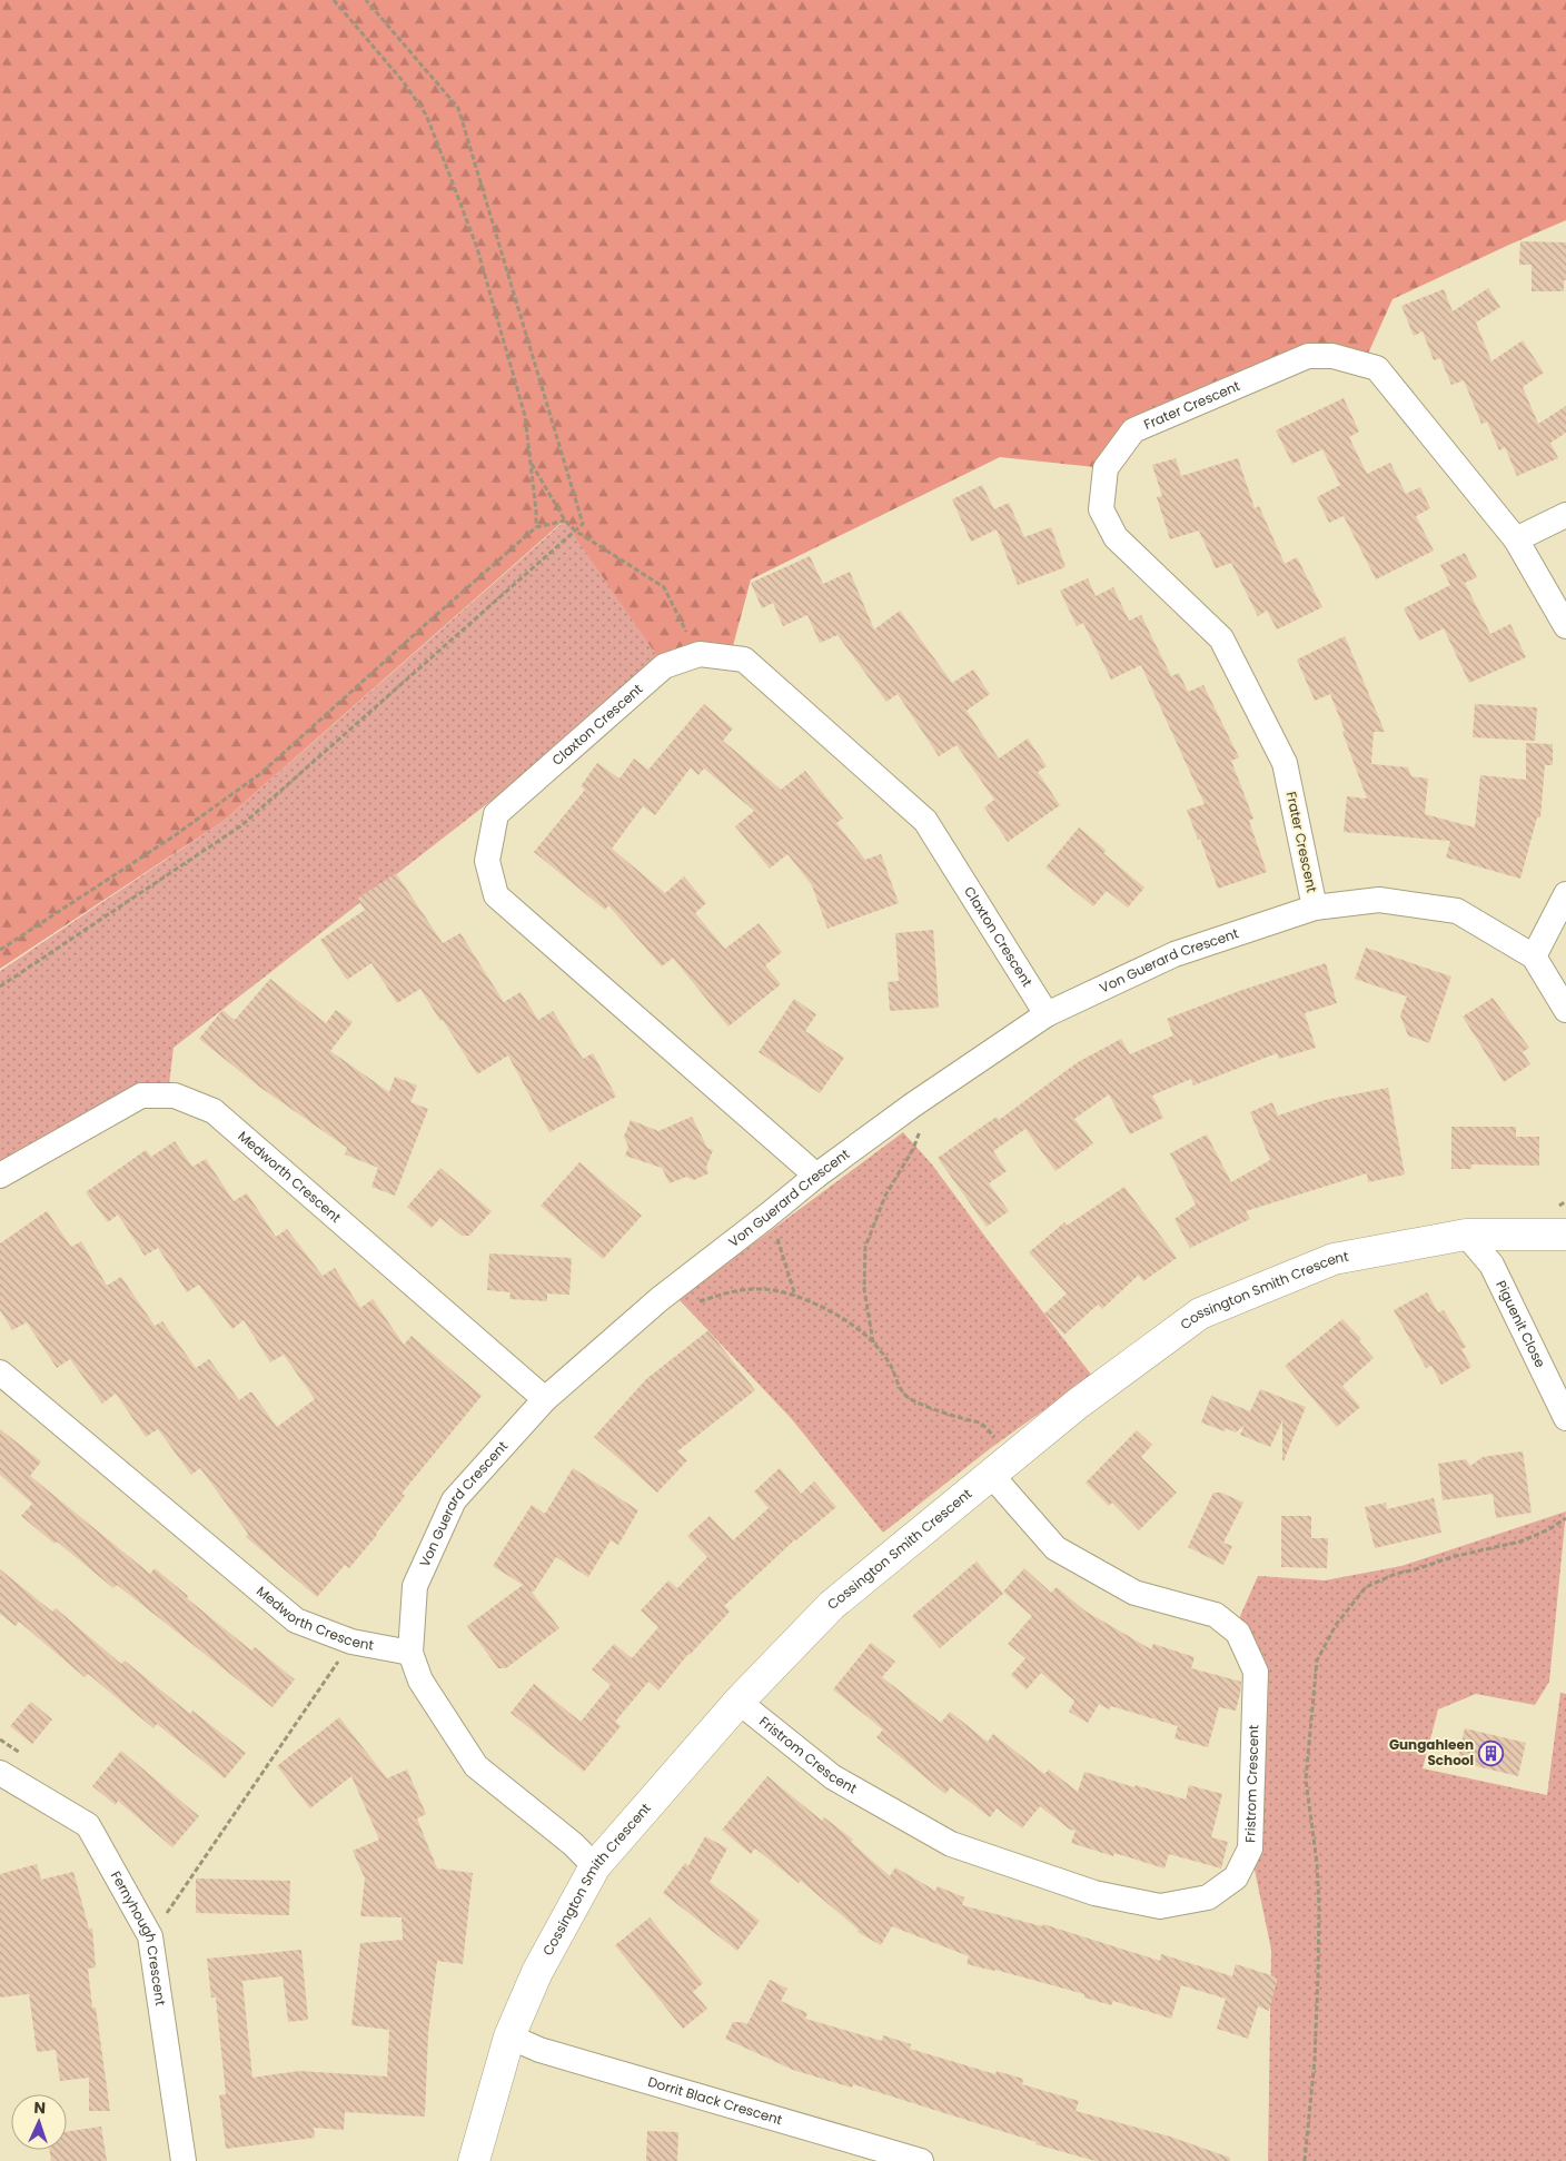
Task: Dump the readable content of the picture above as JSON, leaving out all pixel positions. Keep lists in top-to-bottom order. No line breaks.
{"streets":{"street":["Frater Crescent","Claxton Crescent","Von Guerard Crescent","Medworth Crescent","Cossington Smith Crescent","Piguenit Close","Fristrom Crescent","Fernyhough Crescent","Dorrit Black Crescent"]},"crossings":[["Frater Crescent","Von Guerard Crescent"],["Claxton Crescent","Von Guerard Crescent"],["Von Guerard Crescent","Medworth Crescent"],["Von Guerard Crescent","Cossington Smith Crescent"],["Cossington Smith Crescent","Piguenit Close"],["Cossington Smith Crescent","Fristrom Crescent"],["Cossington Smith Crescent","Dorrit Black Crescent"]],"places":{"building":["Gungahleen School"]},"north":"top"}
